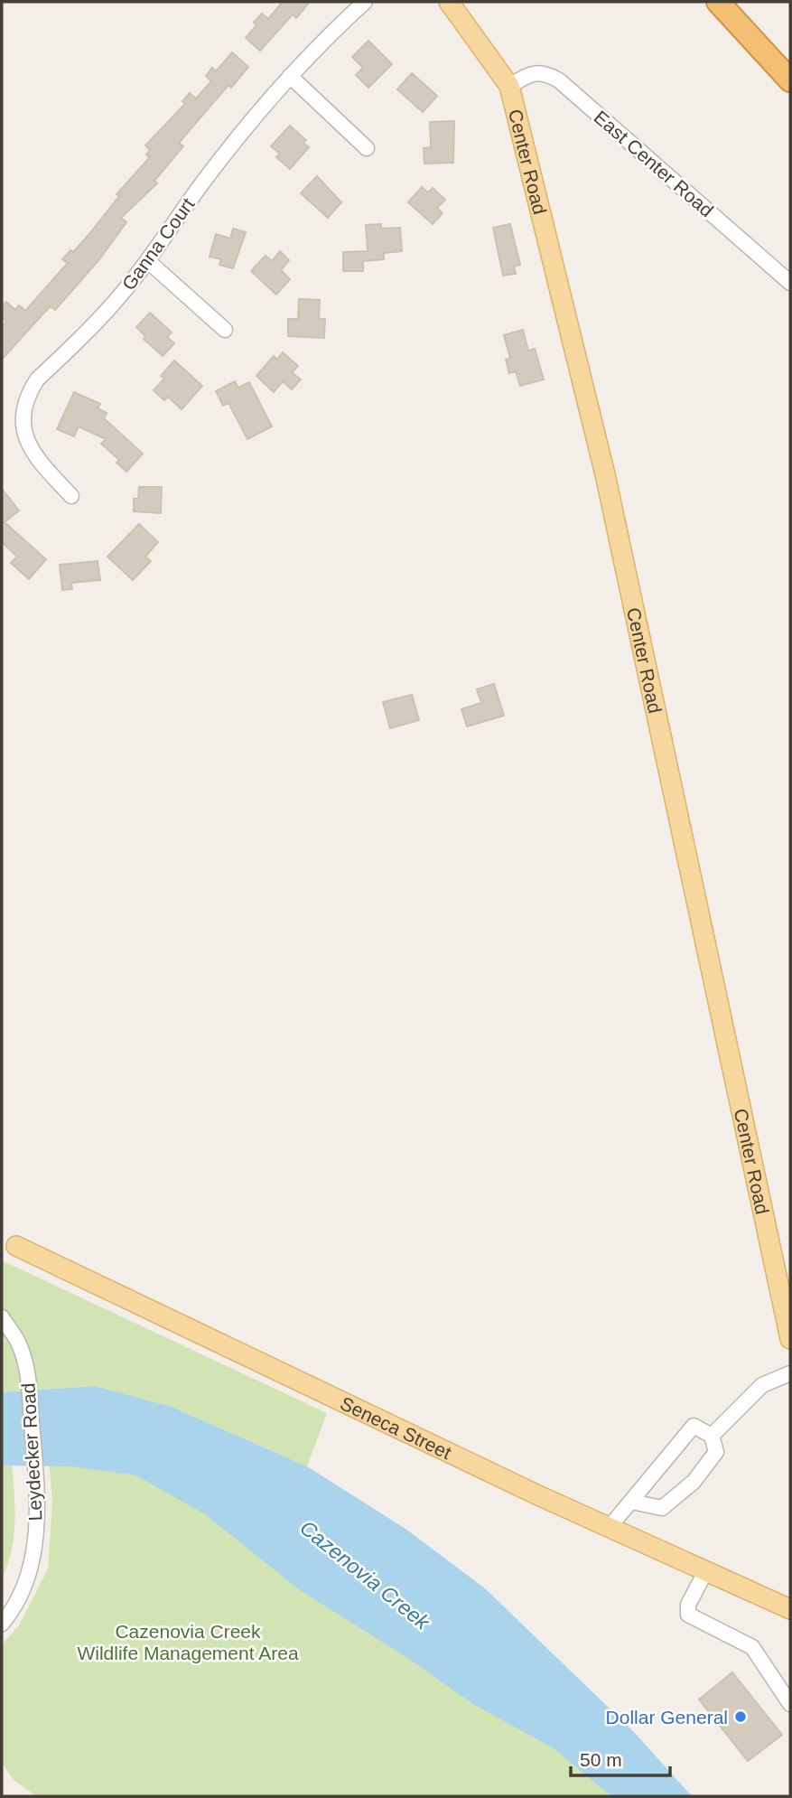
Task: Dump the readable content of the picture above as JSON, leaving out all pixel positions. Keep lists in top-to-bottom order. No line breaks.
{"streets":{"main road":["Center Road","Seneca Street"],"street":["East Center Road","Ganna Court","Leydecker Road"]},"crossings":[["Center Road","East Center Road"]],"water":["Cazenovia Creek"],"parks":["Cazenovia Creek Wildlife Management Area"],"places":["Dollar General"],"scale_bar":"50 m"}
